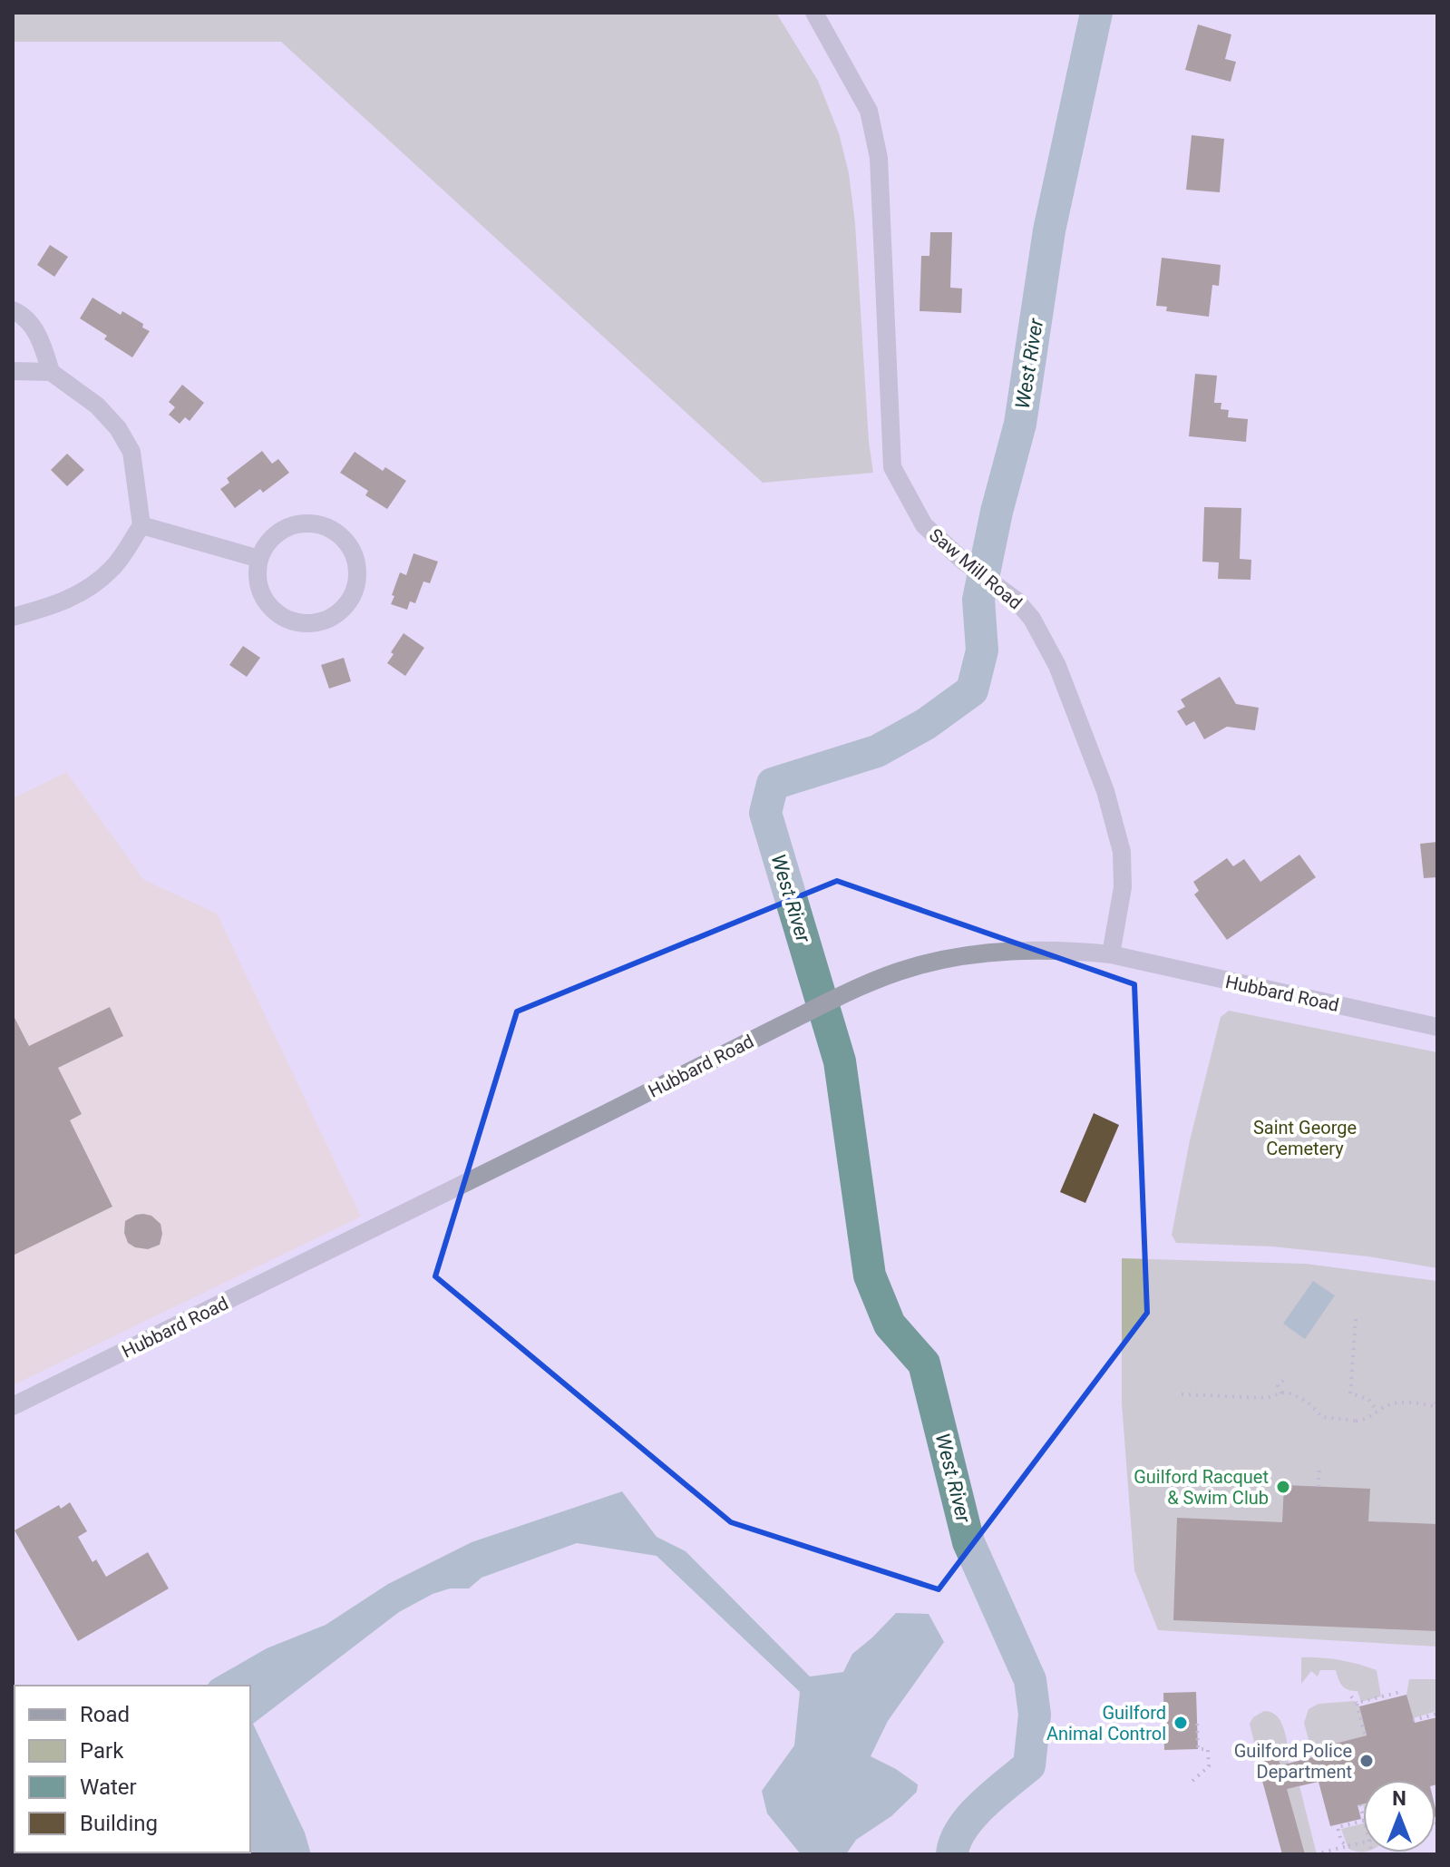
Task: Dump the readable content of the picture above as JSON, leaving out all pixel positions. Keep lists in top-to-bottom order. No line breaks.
{"streets":{"street":["Saw Mill Road","Hubbard Road"]},"crossings":[["Saw Mill Road","Hubbard Road"]],"water":["West River"],"parks":["Saint George Cemetery"],"places":["Guilford Racquet & Swim Club","Guilford Animal Control","Guilford Police Department"],"legend":["Road","Park","Water","Building"],"north":"top"}
